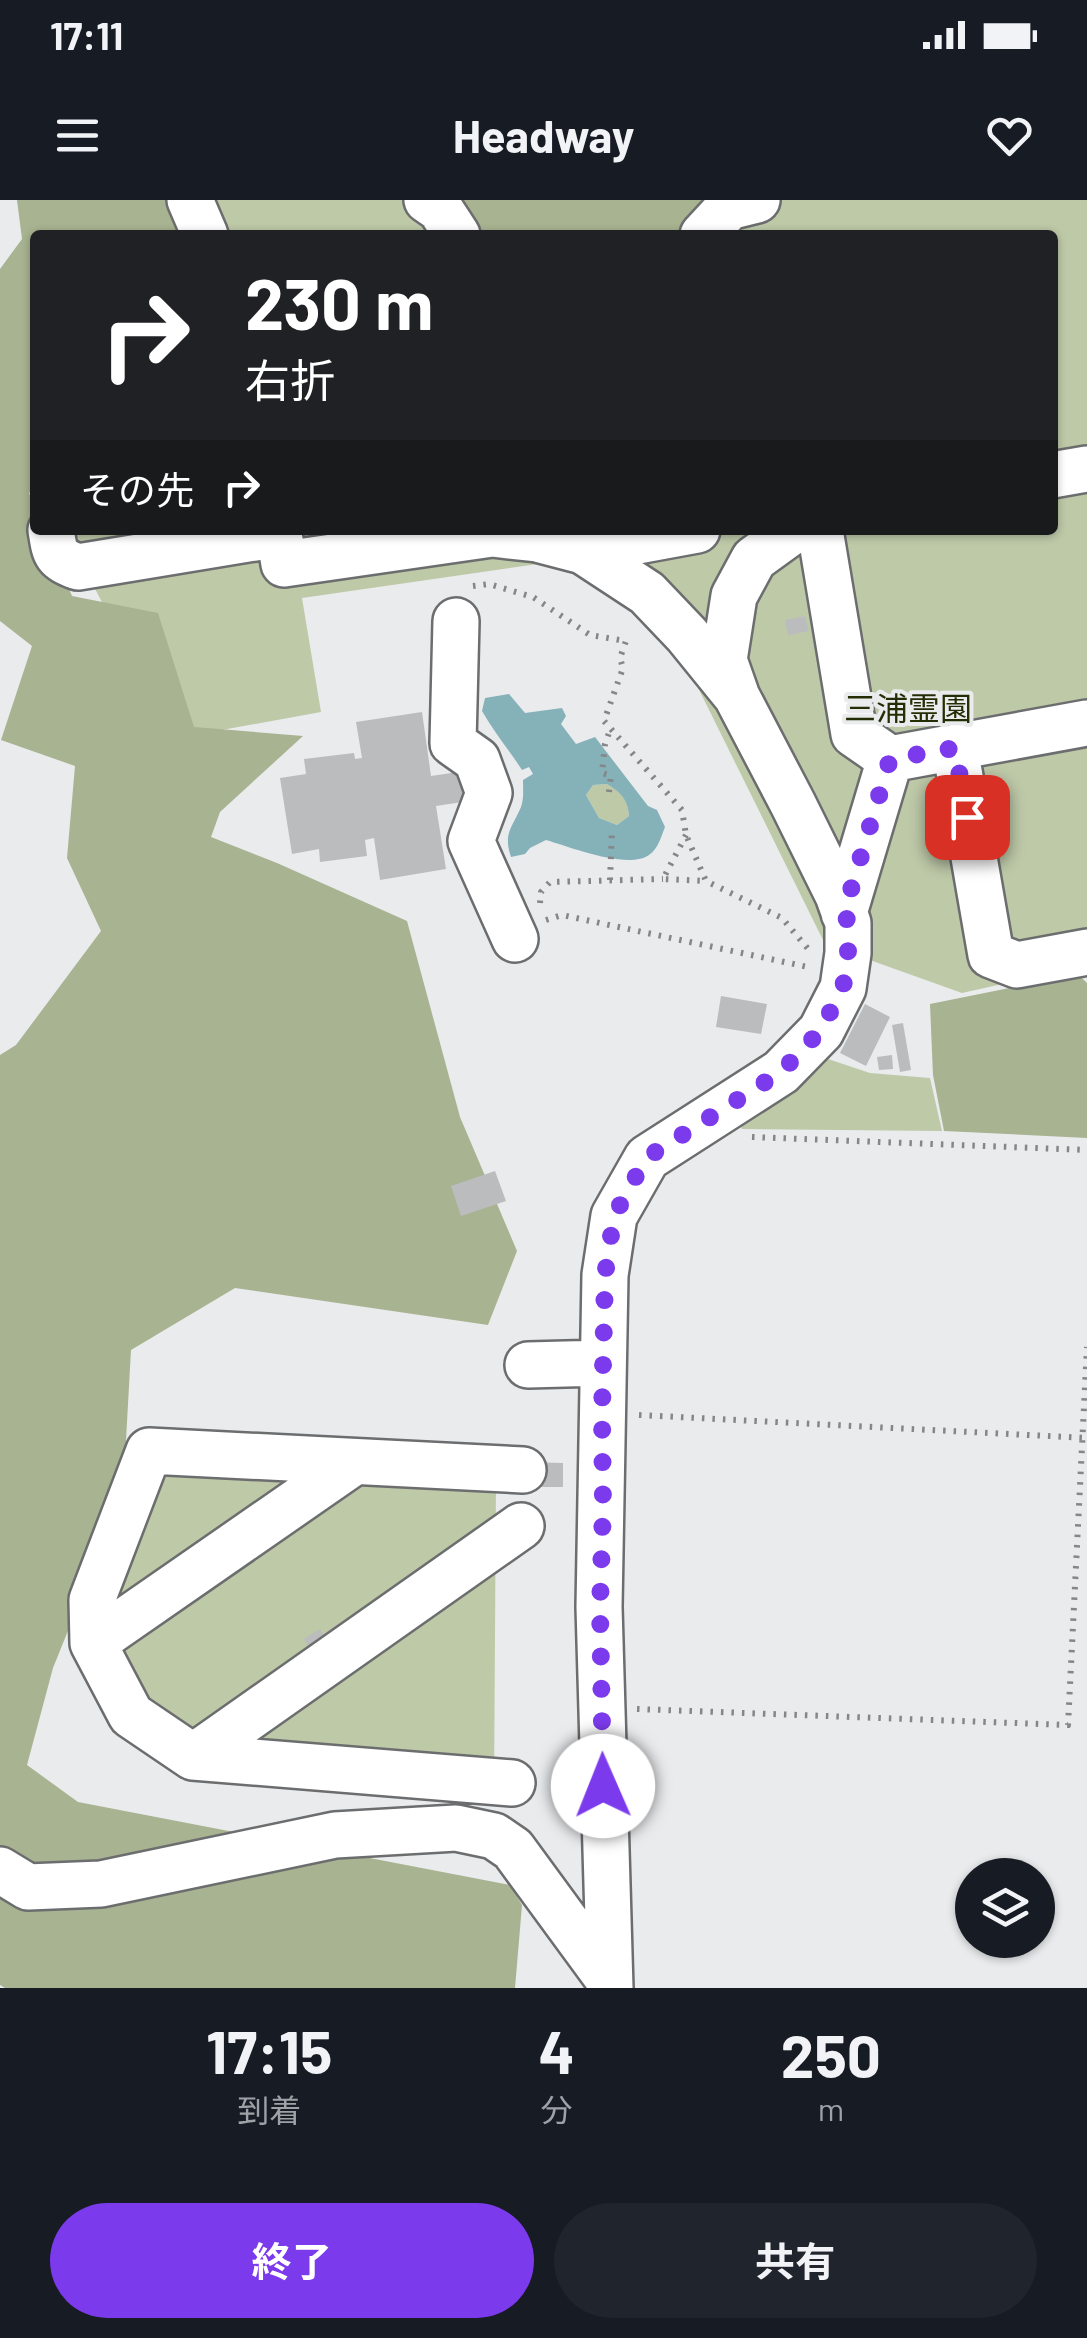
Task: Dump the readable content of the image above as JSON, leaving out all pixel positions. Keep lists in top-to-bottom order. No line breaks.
{"parks":["三浦霊園"],"page":{"status":"17:11","header":"Headway","turn":["230 m","右折"],"then":"その先","eta":["17:15","到着","4","分","250","m"],"buttons":["終了","共有"]}}
